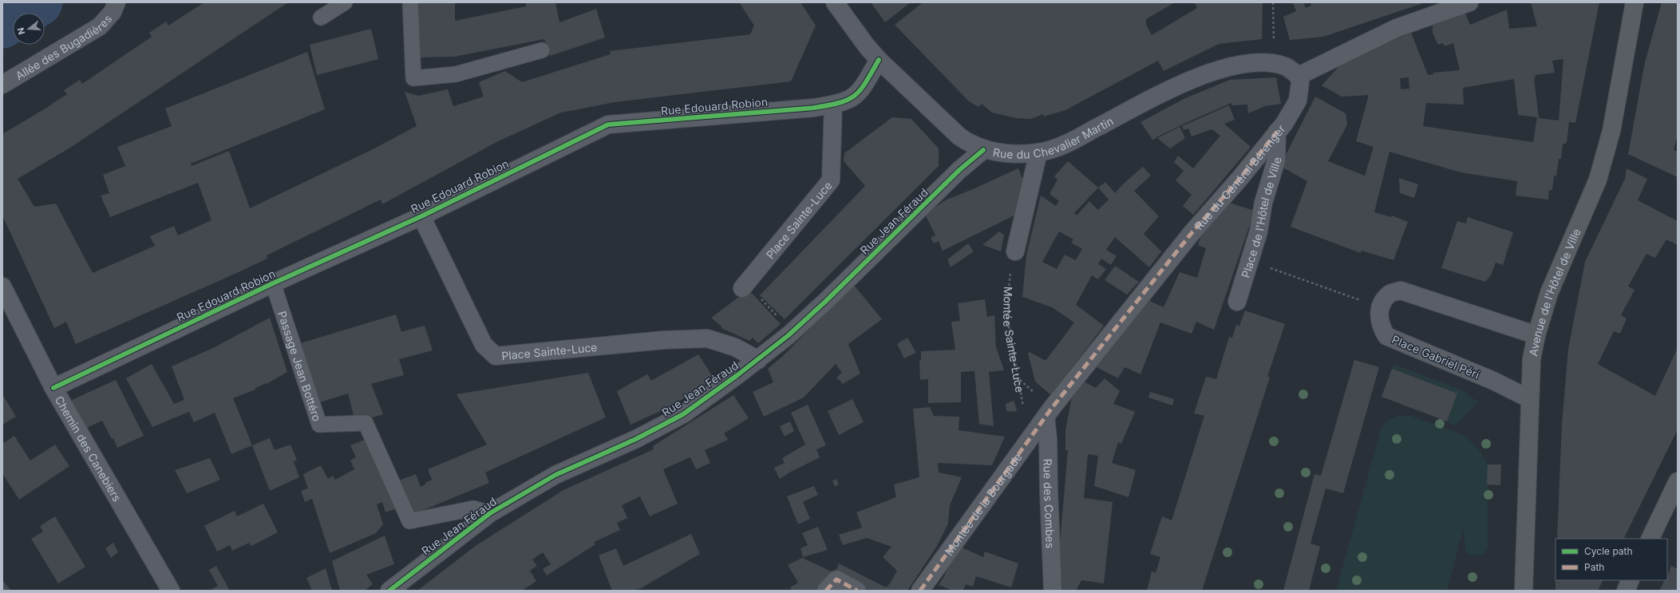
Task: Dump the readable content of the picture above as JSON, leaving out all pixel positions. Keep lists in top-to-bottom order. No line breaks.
{"streets":{"main road":["Avenue de l'Hôtel de Ville"],"street":["Allée des Bugadières","Rue Edouard Robion","Rue du Chevalier Martin","Rue du Général Bérenger","Place de l'Hôtel de Ville","Place Sainte-Luce","Rue Jean Féraud","Place Gabriel Péri","Chemin des Canebiers","Montée de la Bourgade","Rue des Combes"],"lane":["Passage Jean Bottéro"],"path":["Montée Sainte-Luce"]},"crossings":[["Rue Edouard Robion","Rue du Chevalier Martin"],["Rue Edouard Robion","Place Sainte-Luce"],["Rue Edouard Robion","Passage Jean Bottéro"],["Rue Edouard Robion","Chemin des Canebiers"],["Rue du Chevalier Martin","Rue du Général Bérenger"],["Rue du Chevalier Martin","Rue Jean Féraud"],["Rue du Général Bérenger","Place de l'Hôtel de Ville"],["Rue du Général Bérenger","Montée de la Bourgade"],["Rue du Général Bérenger","Rue des Combes"],["Place Sainte-Luce","Rue Jean Féraud"],["Rue Jean Féraud","Passage Jean Bottéro"],["Avenue de l'Hôtel de Ville","Place Gabriel Péri"],["Montée de la Bourgade","Rue des Combes"]],"legend":["Cycle path","Path"],"north":"left"}
